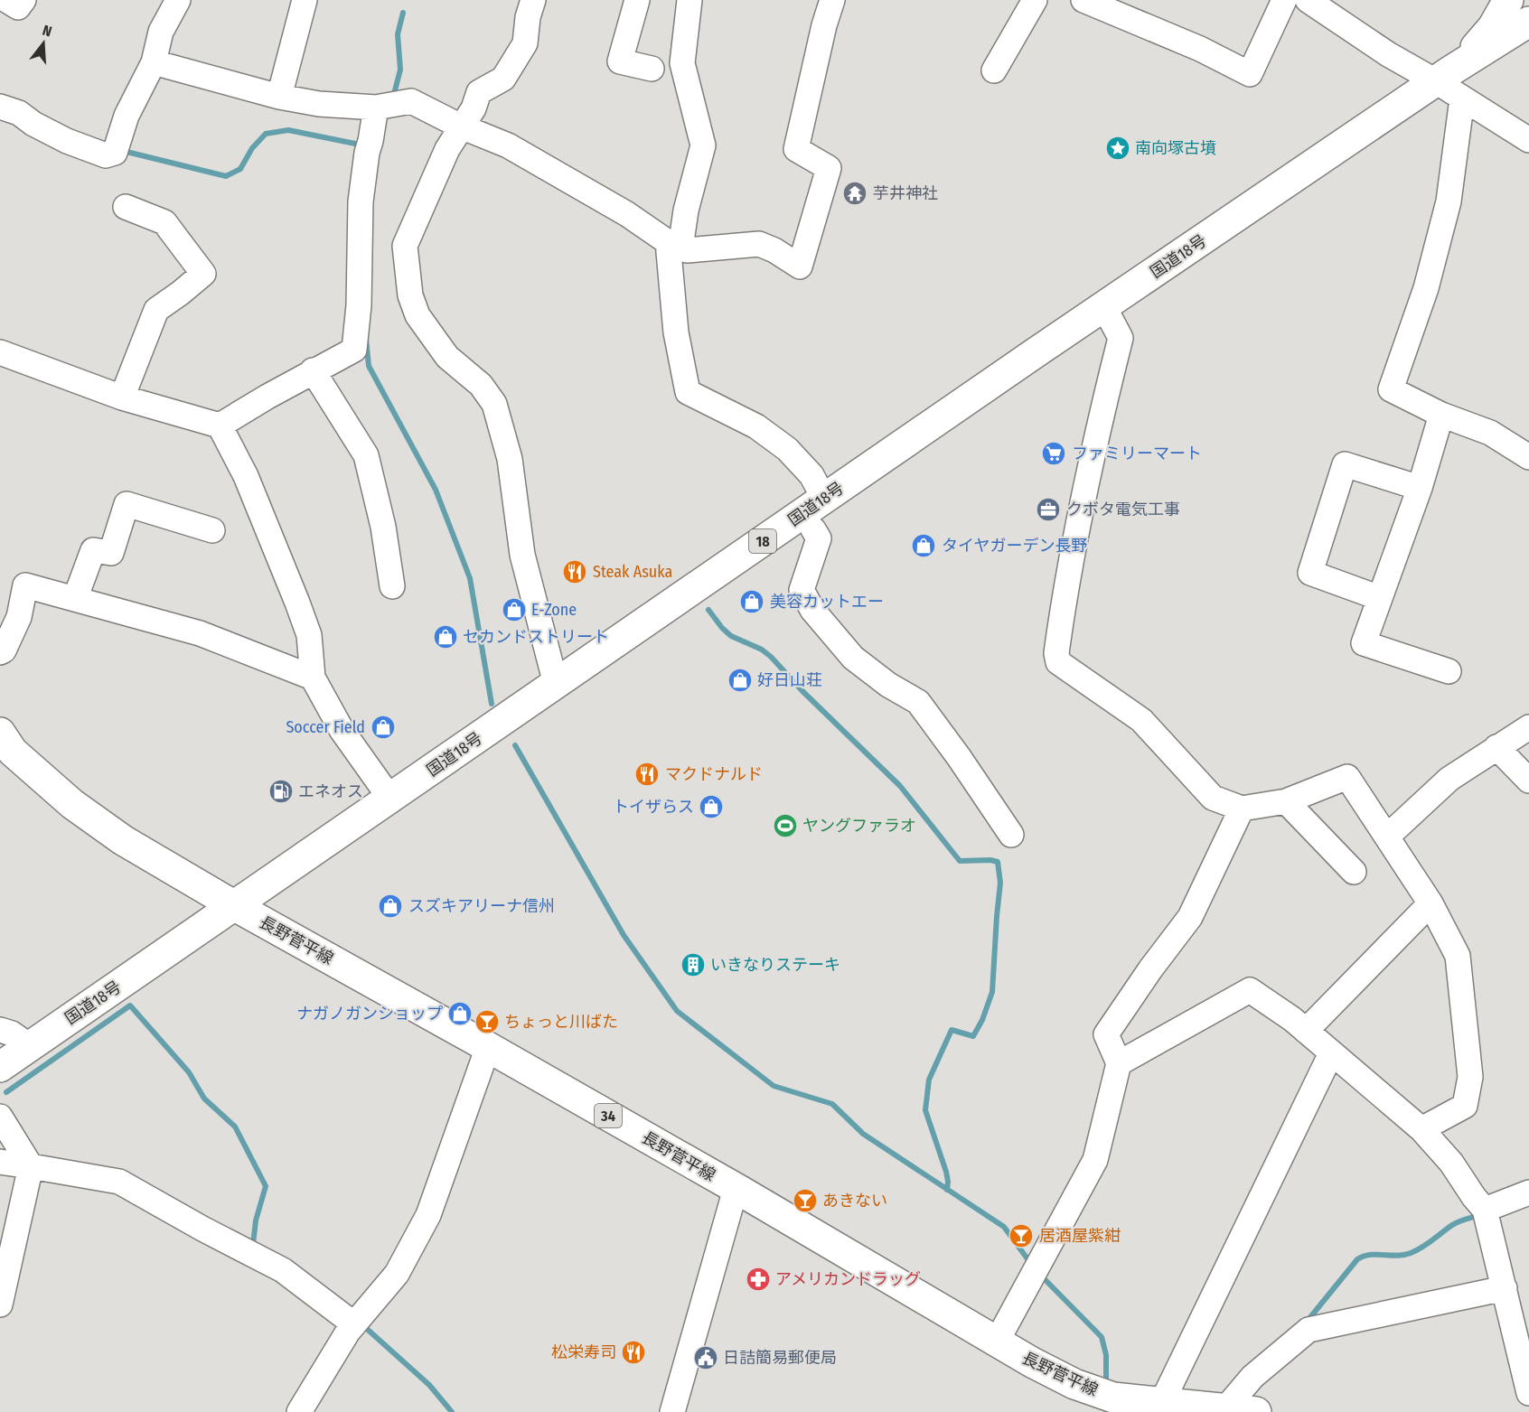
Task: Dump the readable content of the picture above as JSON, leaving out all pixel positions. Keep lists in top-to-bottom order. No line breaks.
{"streets":{"main road":["国道18号","18","長野菅平線","34"]},"crossings":[["国道18号","長野菅平線"]],"places":{"place":["南向塚古墳"],"temple":["芋井神社"],"supermarket":["ファミリーマート"],"office":["クボタ電気工事"],"shop":["タイヤガーデン長野","美容カットエー","E-Zone","セカンドストリート","好日山荘","Soccer Field","トイザらス","スズキアリーナ信州","ナガノガンショップ"],"restaurant":["Steak Asuka","マクドナルド","松栄寿司"],"fuel station":["エネオス"],"sports":["ヤングファラオ"],"building":["いきなりステーキ"],"bar":["ちょっと川ばた","あきない","居酒屋紫紺"],"pharmacy":["アメリカンドラッグ"],"public building":["日詰簡易郵便局"]},"north":"top"}
